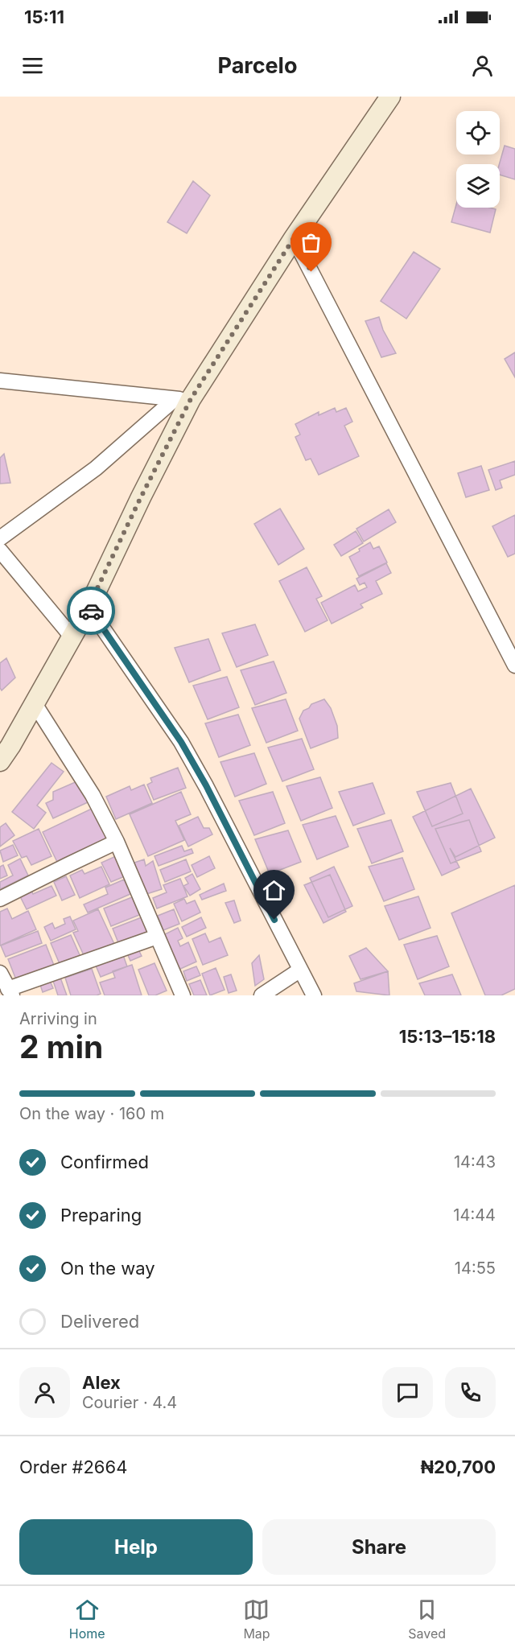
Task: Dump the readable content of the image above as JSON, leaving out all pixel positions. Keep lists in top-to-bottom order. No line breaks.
{"page":{"status":"15:11","header":"Parcelo","heading":["2 min","Arriving in","15:13–15:18"],"panel":["Alex","Courier · 4.4","Order #2664","₦20,700"],"bar":"On the way · 160 m","list":[["Confirmed","14:43"],["Preparing","14:44"],["On the way","14:55"],"Delivered"],"buttons":["Help","Share"],"tabs":["Home","Map","Saved"]}}
